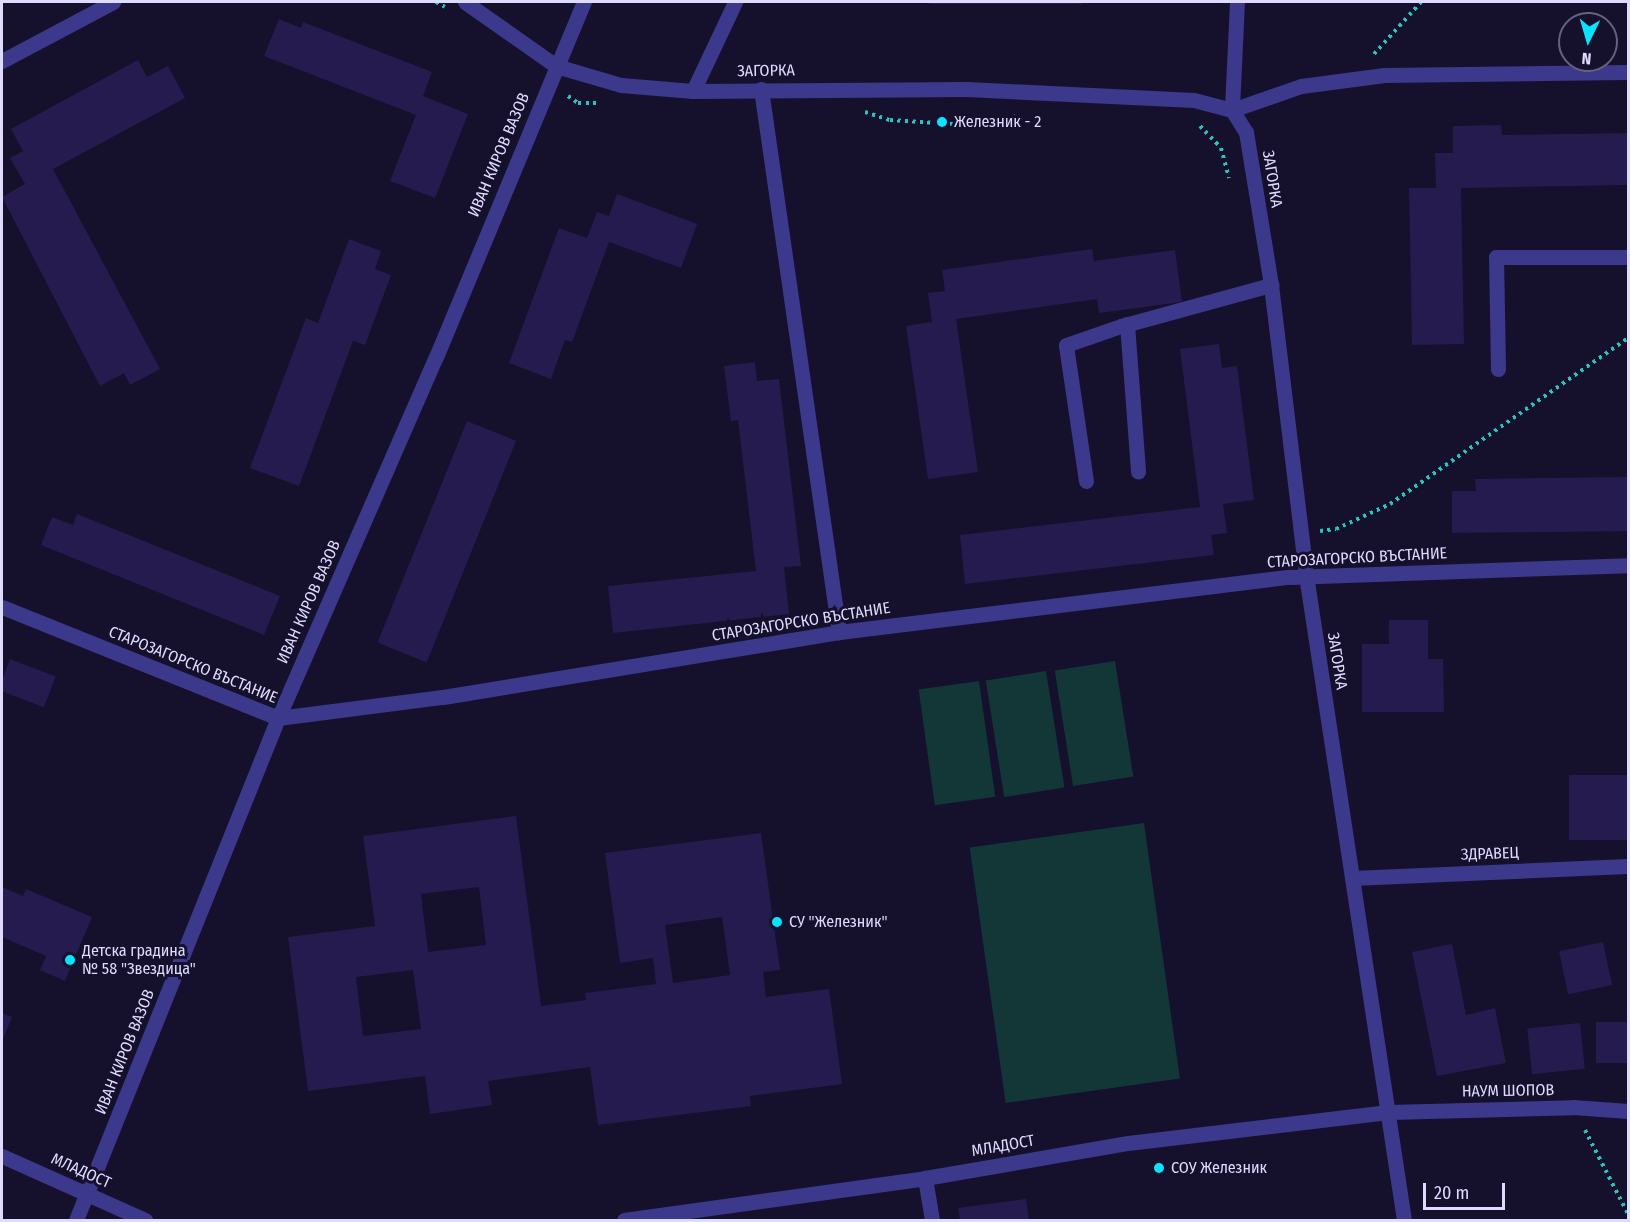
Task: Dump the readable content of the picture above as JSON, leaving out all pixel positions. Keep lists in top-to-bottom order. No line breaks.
{"streets":{"street":["ЗАГОРКА","ИВАН КИРОВ ВАЗОВ","СТАРОЗАГОРСКО ВЪСТАНИЕ","ЗДРАВЕЦ","НАУМ ШОПОВ","МЛАДОСТ"]},"crossings":[["ЗАГОРКА","ИВАН КИРОВ ВАЗОВ"],["ЗАГОРКА","СТАРОЗАГОРСКО ВЪСТАНИЕ"],["ЗАГОРКА","ЗДРАВЕЦ"],["ЗАГОРКА","НАУМ ШОПОВ"],["ЗАГОРКА","МЛАДОСТ"],["ИВАН КИРОВ ВАЗОВ","СТАРОЗАГОРСКО ВЪСТАНИЕ"],["ИВАН КИРОВ ВАЗОВ","МЛАДОСТ"],["НАУМ ШОПОВ","МЛАДОСТ"]],"places":["Железник - 2","СУ \"Железник\"","Детска градина № 58 \"Звездица\"","СОУ Железник"],"scale_bar":"20 m","north":"bottom"}
